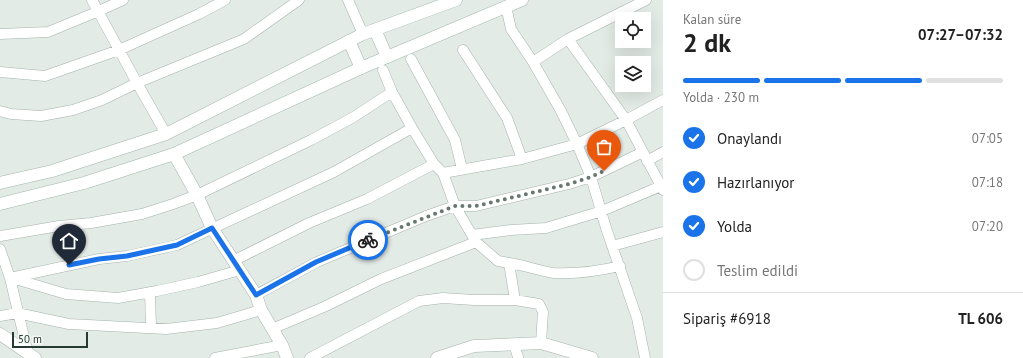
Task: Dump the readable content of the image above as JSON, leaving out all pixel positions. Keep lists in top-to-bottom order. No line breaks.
{"scale_bar":"50 m","page":{"heading":["2 dk","Kalan süre","07:27–07:32"],"panel":["Sipariş #6918","TL 606"],"bar":"Yolda · 230 m","list":[["Onaylandı","07:05"],["Hazırlanıyor","07:18"],["Yolda","07:20"],"Teslim edildi"],"scale":"50 m"}}
